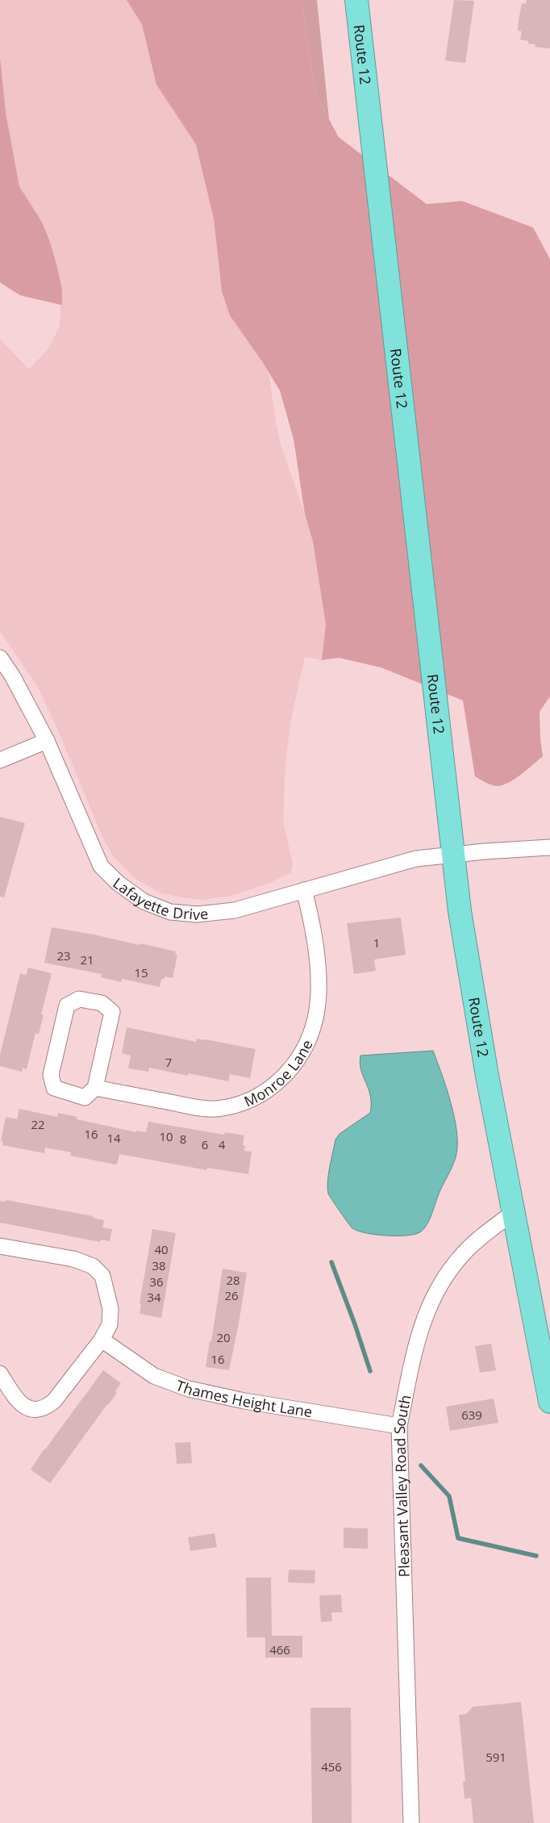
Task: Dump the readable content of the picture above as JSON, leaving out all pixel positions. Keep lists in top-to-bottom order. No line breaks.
{"streets":{"highway":["Route 12"],"street":["Lafayette Drive","Monroe Lane","Thames Height Lane","Pleasant Valley Road South"]},"crossings":[["Route 12","Lafayette Drive"],["Route 12","Pleasant Valley Road South"],["Lafayette Drive","Monroe Lane"],["Thames Height Lane","Pleasant Valley Road South"]],"house_numbers":["1","23","21","15","7","22","16","10","14","8","6","4","40","38","28","36","26","34","20","16","639","466","591","456"]}
